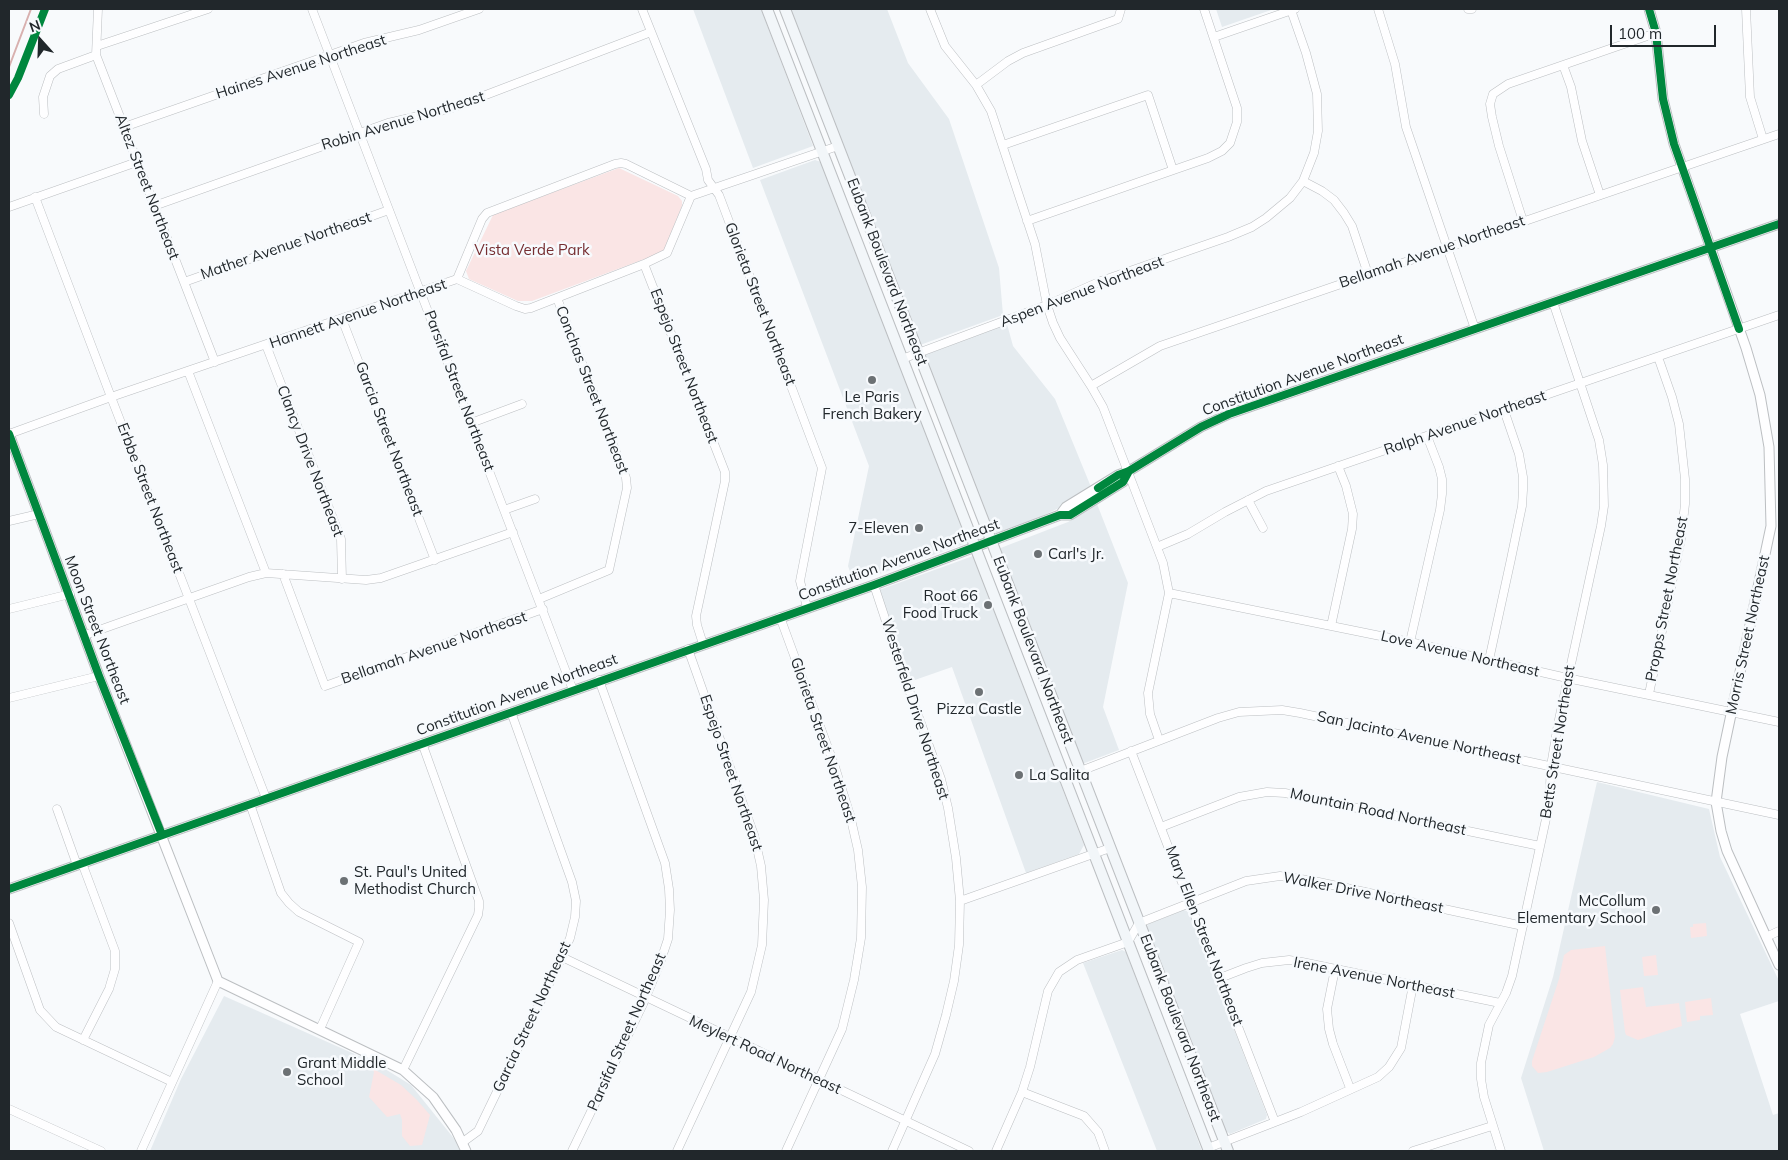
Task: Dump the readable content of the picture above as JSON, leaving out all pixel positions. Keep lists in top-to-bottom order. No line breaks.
{"streets":{"main road":["Eubank Boulevard Northeast"],"street":["Haines Avenue Northeast","Robin Avenue Northeast","Altez Street Northeast","Mather Avenue Northeast","Bellamah Avenue Northeast","Aspen Avenue Northeast","Glorieta Street Northeast","Hannett Avenue Northeast","Espejo Street Northeast","Constitution Avenue Northeast","Conchas Street Northeast","Parsifal Street Northeast","Ralph Avenue Northeast","Garcia Street Northeast","Clancy Drive Northeast","Erbbe Street Northeast","Propps Street Northeast","Moon Street Northeast","Morris Street Northeast","Love Avenue Northeast","Westerfeld Drive Northeast","San Jacinto Avenue Northeast","Betts Street Northeast","Mountain Road Northeast","Walker Drive Northeast","Mary Ellen Street Northeast","Irene Avenue Northeast","Meylert Road Northeast"]},"crossings":[["Haines Avenue Northeast","Altez Street Northeast"],["Haines Avenue Northeast","Parsifal Street Northeast"],["Robin Avenue Northeast","Altez Street Northeast"],["Robin Avenue Northeast","Glorieta Street Northeast"],["Robin Avenue Northeast","Parsifal Street Northeast"],["Altez Street Northeast","Mather Avenue Northeast"],["Altez Street Northeast","Hannett Avenue Northeast"],["Mather Avenue Northeast","Parsifal Street Northeast"],["Bellamah Avenue Northeast","Conchas Street Northeast"],["Bellamah Avenue Northeast","Parsifal Street Northeast"],["Bellamah Avenue Northeast","Morris Street Northeast"],["Eubank Boulevard Northeast","Aspen Avenue Northeast"],["Eubank Boulevard Northeast","Constitution Avenue Northeast"],["Eubank Boulevard Northeast","San Jacinto Avenue Northeast"],["Eubank Boulevard Northeast","Walker Drive Northeast"],["Glorieta Street Northeast","Constitution Avenue Northeast"],["Glorieta Street Northeast","Meylert Road Northeast"],["Hannett Avenue Northeast","Espejo Street Northeast"],["Hannett Avenue Northeast","Conchas Street Northeast"],["Hannett Avenue Northeast","Parsifal Street Northeast"],["Hannett Avenue Northeast","Garcia Street Northeast"],["Hannett Avenue Northeast","Clancy Drive Northeast"],["Hannett Avenue Northeast","Erbbe Street Northeast"],["Hannett Avenue Northeast","Moon Street Northeast"],["Espejo Street Northeast","Constitution Avenue Northeast"],["Espejo Street Northeast","Meylert Road Northeast"],["Constitution Avenue Northeast","Parsifal Street Northeast"],["Constitution Avenue Northeast","Garcia Street Northeast"],["Constitution Avenue Northeast","Erbbe Street Northeast"],["Constitution Avenue Northeast","Moon Street Northeast"],["Constitution Avenue Northeast","Morris Street Northeast"],["Constitution Avenue Northeast","Westerfeld Drive Northeast"],["Constitution Avenue Northeast","Betts Street Northeast"],["Parsifal Street Northeast","Meylert Road Northeast"],["Ralph Avenue Northeast","Propps Street Northeast"],["Ralph Avenue Northeast","Morris Street Northeast"],["Ralph Avenue Northeast","Betts Street Northeast"],["Garcia Street Northeast","Meylert Road Northeast"],["Propps Street Northeast","Love Avenue Northeast"],["Morris Street Northeast","Love Avenue Northeast"],["Morris Street Northeast","San Jacinto Avenue Northeast"],["Love Avenue Northeast","Betts Street Northeast"],["Westerfeld Drive Northeast","Meylert Road Northeast"],["San Jacinto Avenue Northeast","Betts Street Northeast"],["San Jacinto Avenue Northeast","Mary Ellen Street Northeast"],["Betts Street Northeast","Mountain Road Northeast"],["Betts Street Northeast","Walker Drive Northeast"],["Betts Street Northeast","Irene Avenue Northeast"],["Mountain Road Northeast","Mary Ellen Street Northeast"],["Walker Drive Northeast","Mary Ellen Street Northeast"],["Mary Ellen Street Northeast","Irene Avenue Northeast"]],"parks":["Vista Verde Park"],"places":["Le Paris French Bakery","7-Eleven","Carl's Jr.","Root 66 Food Truck","Pizza Castle","La Salita","St. Paul's United Methodist Church","McCollum Elementary School","Grant Middle School"],"scale_bar":"100 m","north":"top"}
